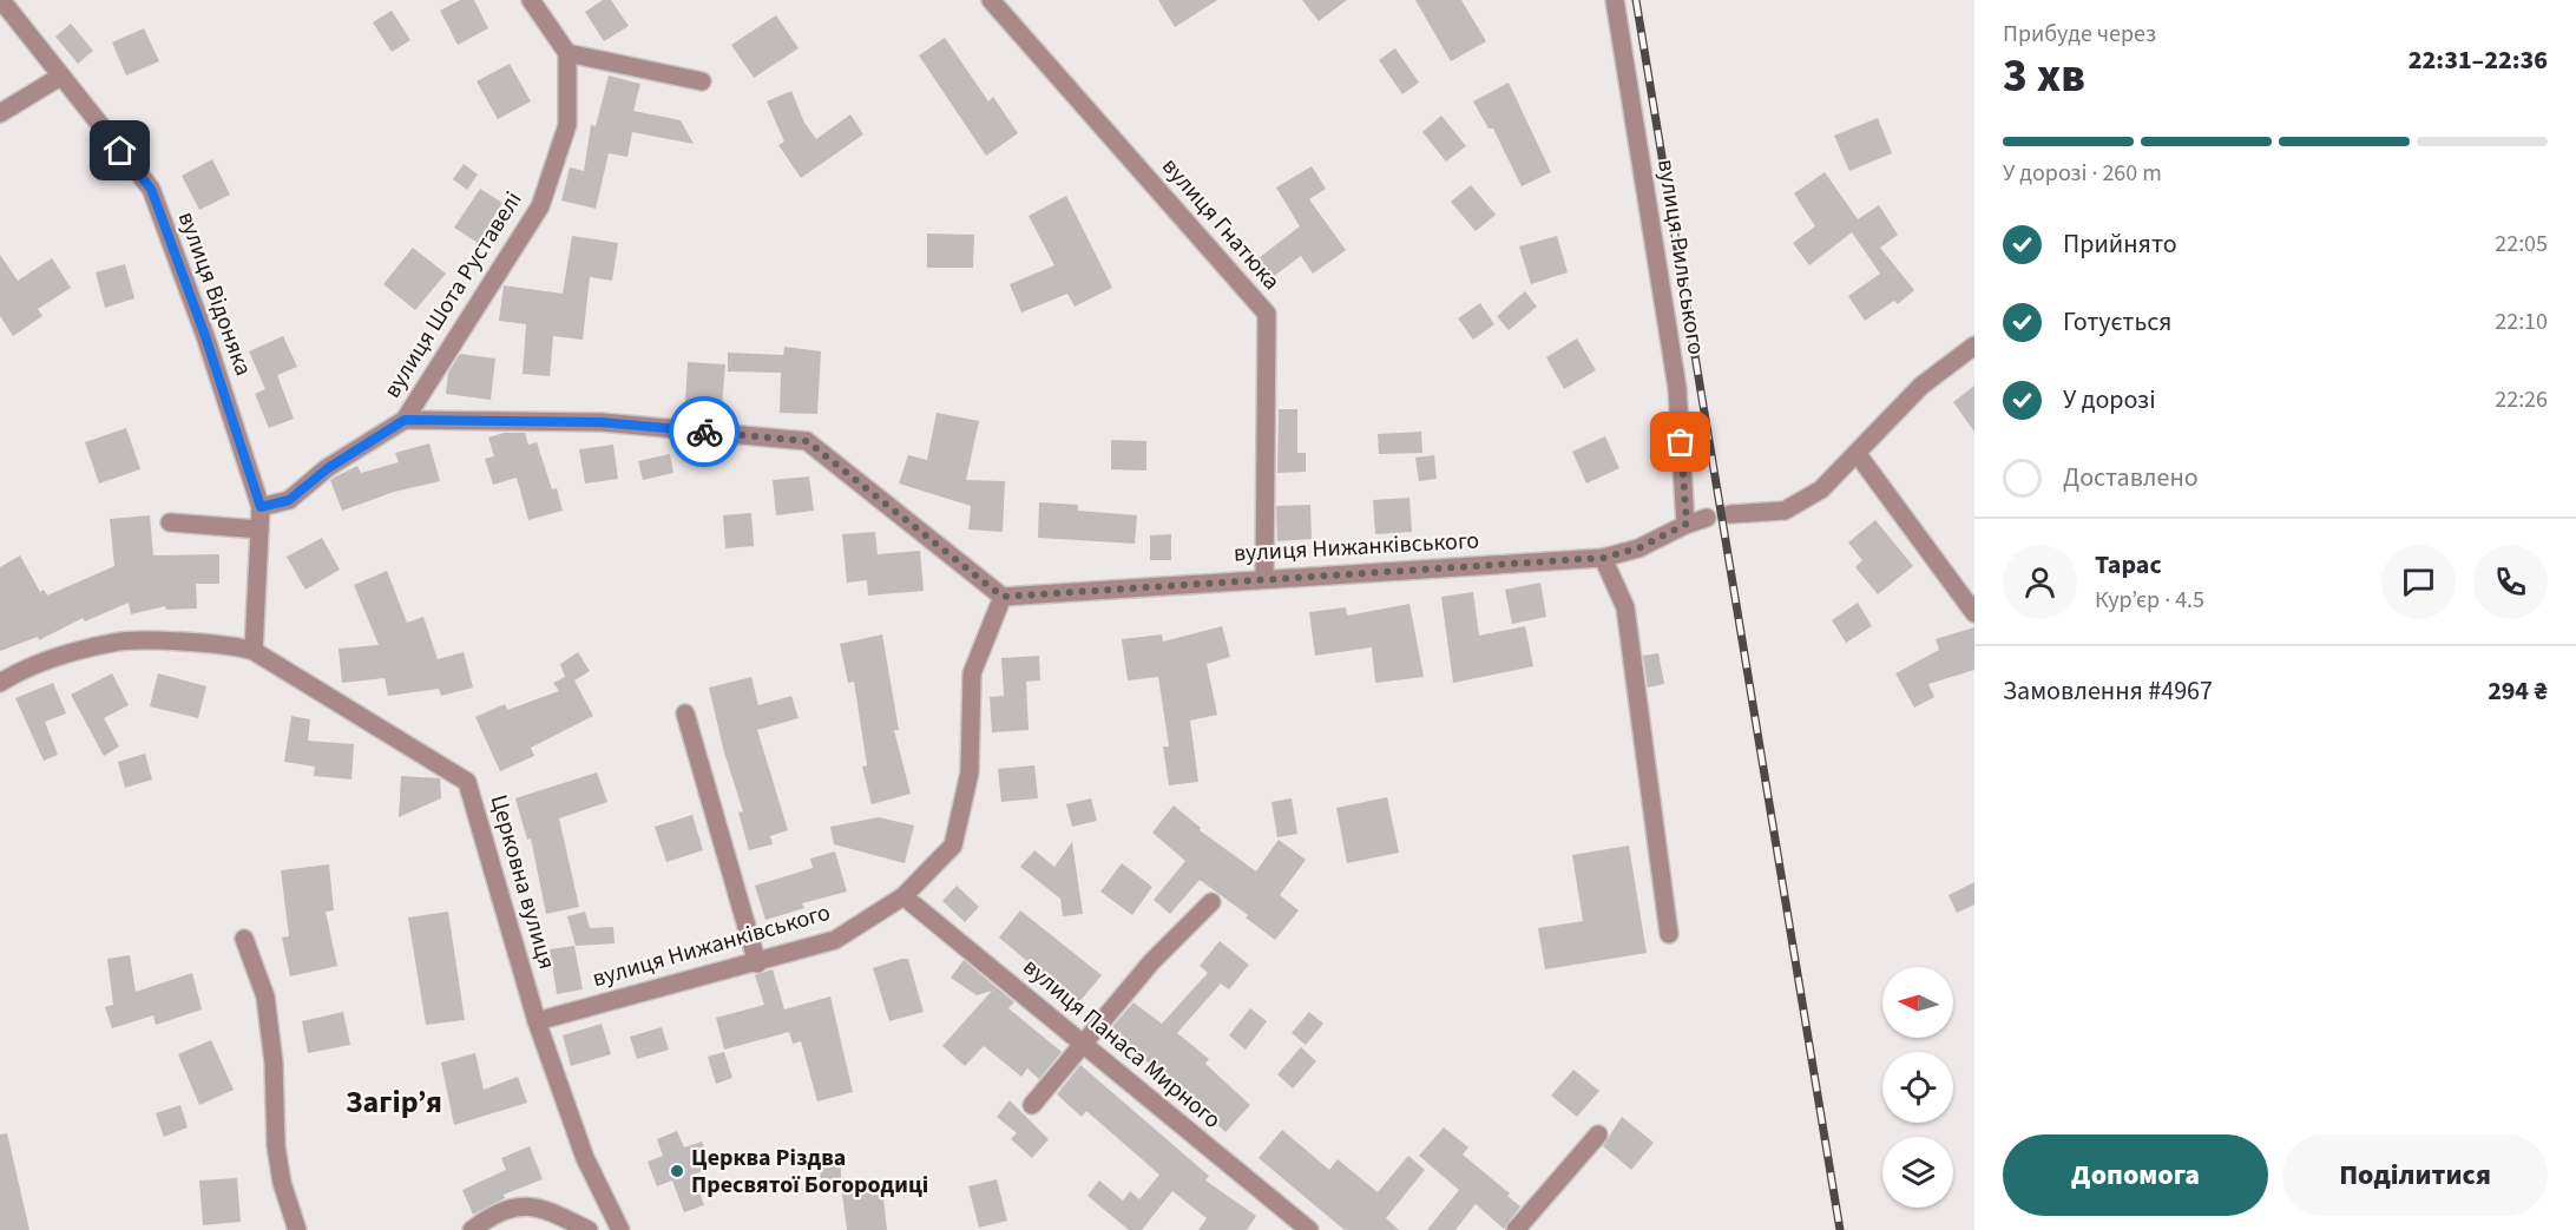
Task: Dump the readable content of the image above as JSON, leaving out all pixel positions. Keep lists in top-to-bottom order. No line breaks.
{"streets":{"street":["вулиця Гнатюка","вулиця Рильського","вулиця Відоняка","вулиця Шота Руставелі","вулиця Нижанківського","Церковна вулиця","вулиця Панаса Мирного"]},"crossings":[["вулиця Гнатюка","вулиця Нижанківського"],["вулиця Рильського","вулиця Нижанківського"],["вулиця Відоняка","вулиця Шота Руставелі"],["вулиця Відоняка","Церковна вулиця"],["вулиця Нижанківського","Церковна вулиця"],["вулиця Нижанківського","вулиця Панаса Мирного"]],"districts":["Загір’я"],"places":["Церква Різдва Пресвятої Богородиці"],"north":"left","page":{"heading":["3 хв","Прибуде через","22:31–22:36"],"panel":["Тарас","Кур’єр · 4.5","Замовлення #4967","294 ₴"],"bar":"У дорозі · 260 m","list":[["Прийнято","22:05"],["Готується","22:10"],["У дорозі","22:26"],"Доставлено"],"buttons":["Допомога","Поділитися"]}}
